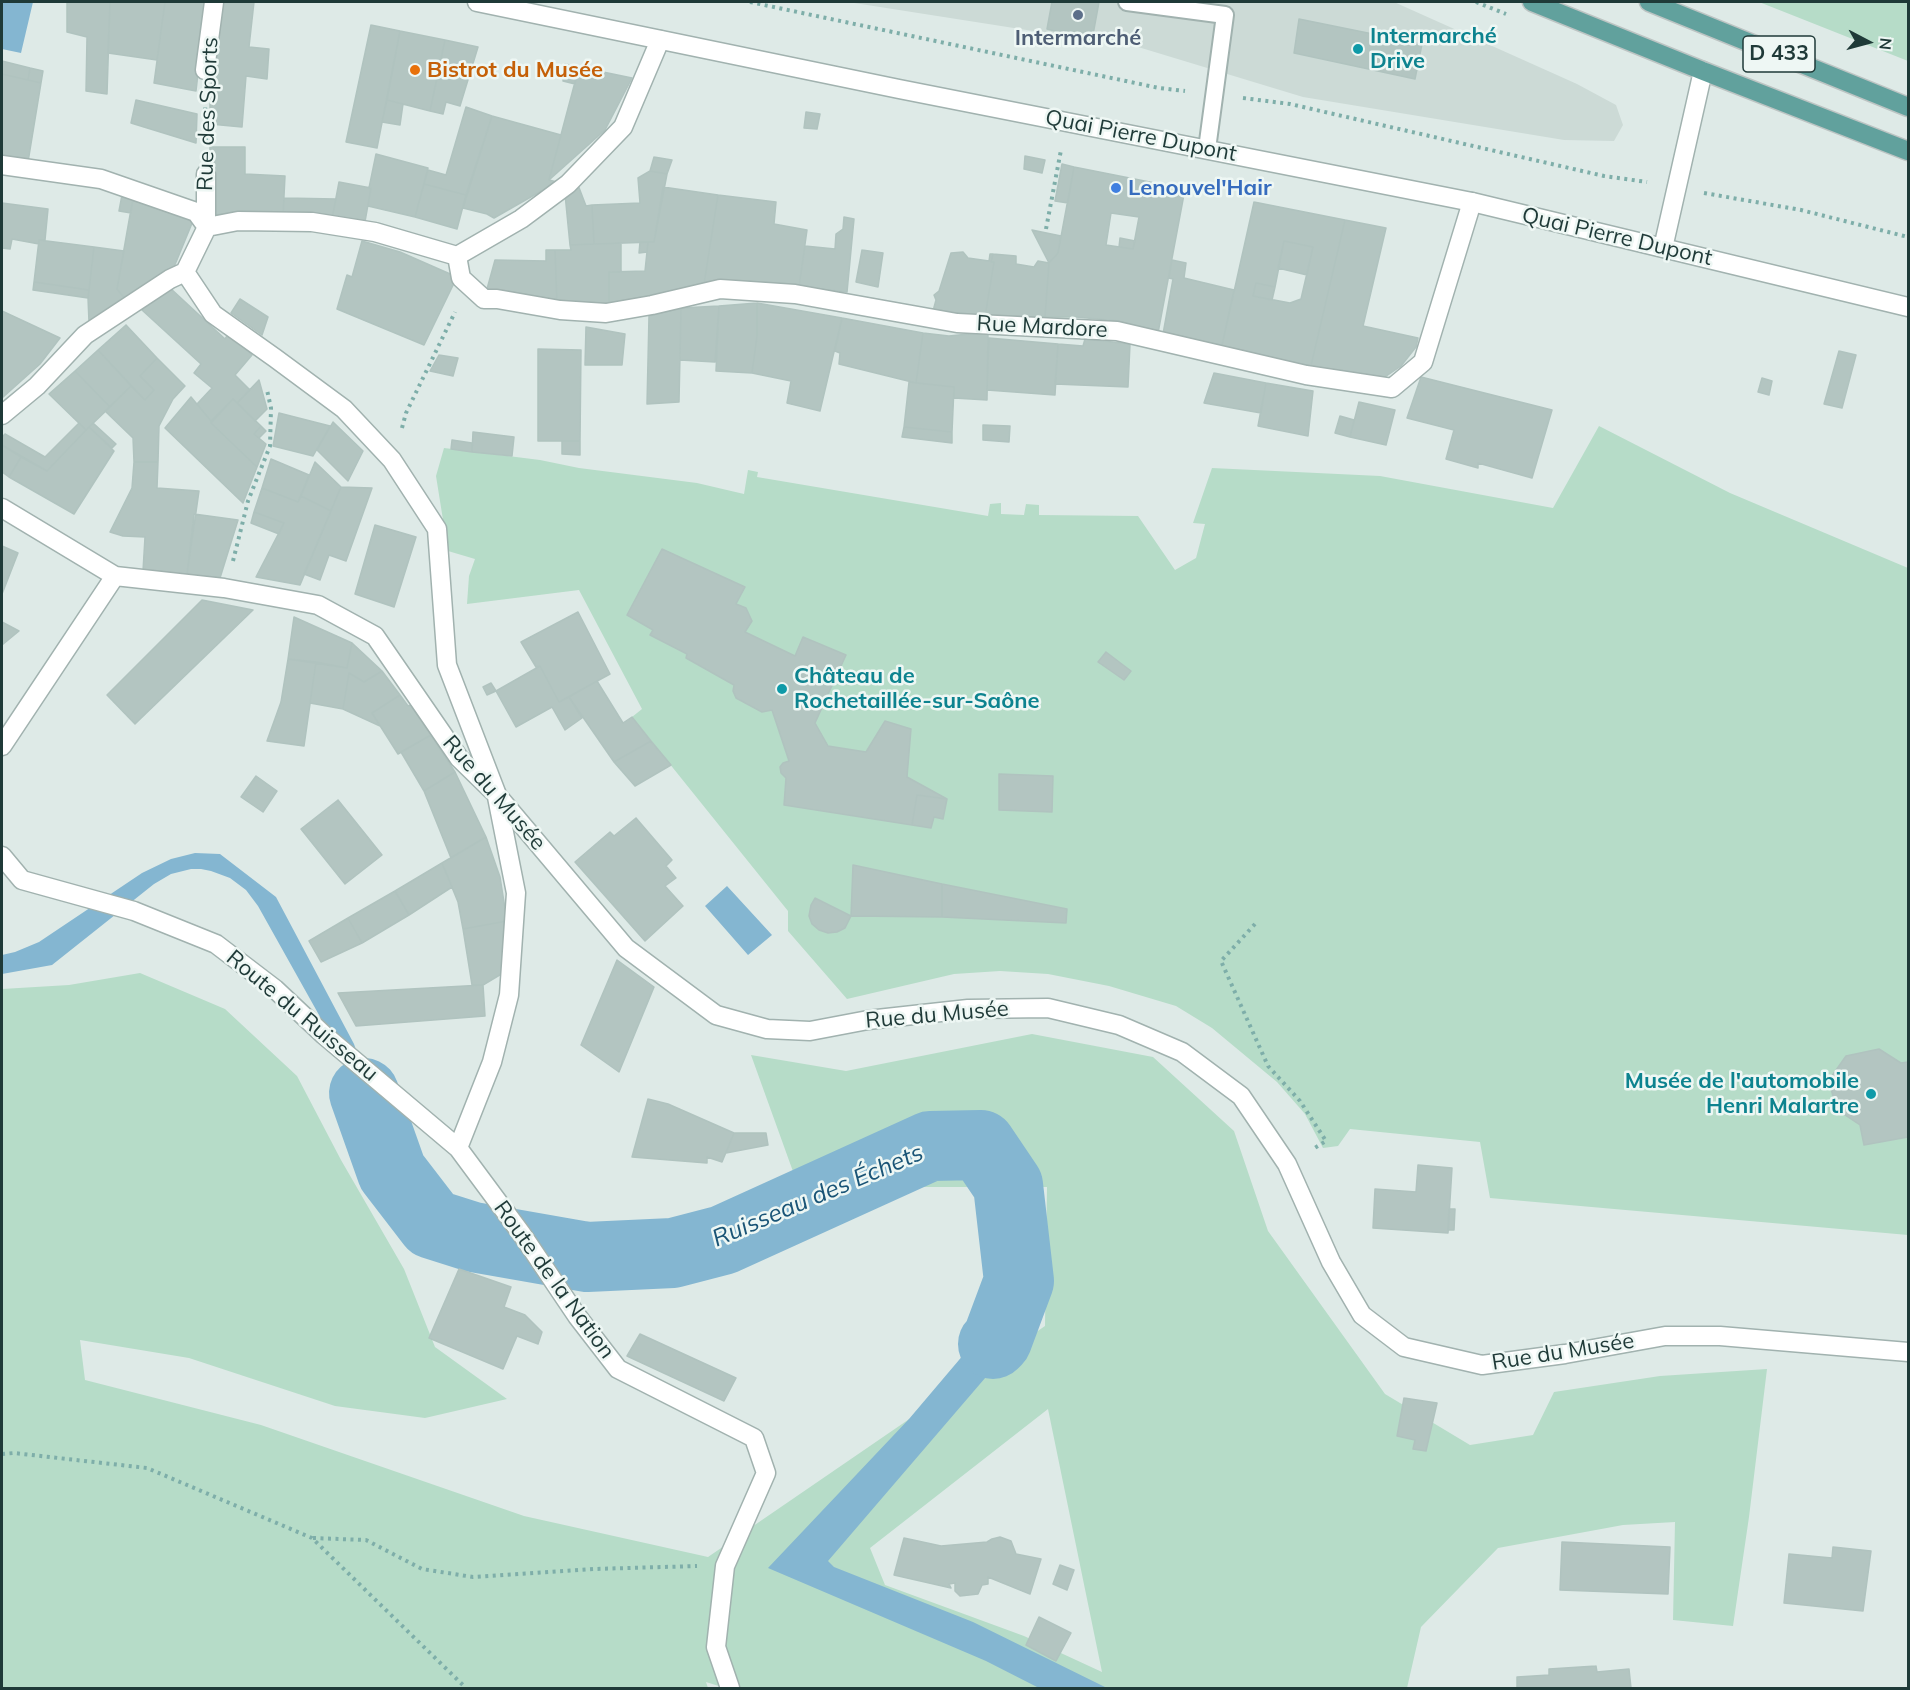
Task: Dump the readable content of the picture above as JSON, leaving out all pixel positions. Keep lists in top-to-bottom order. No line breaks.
{"streets":{"main road":["D 433"],"street":["Rue des Sports","Quai Pierre Dupont","Rue Mardore","Rue du Musée","Route du Ruisseau","Route de la Nation"]},"crossings":[["Quai Pierre Dupont","Rue Mardore"],["Route du Ruisseau","Route de la Nation"]],"water":["Ruisseau des Échets"],"places":["Intermarché","Intermarché Drive","Bistrot du Musée","Lenouvel'Hair","Château de Rochetaillée-sur-Saône","Musée de l'automobile Henri Malartre"],"north":"right"}
